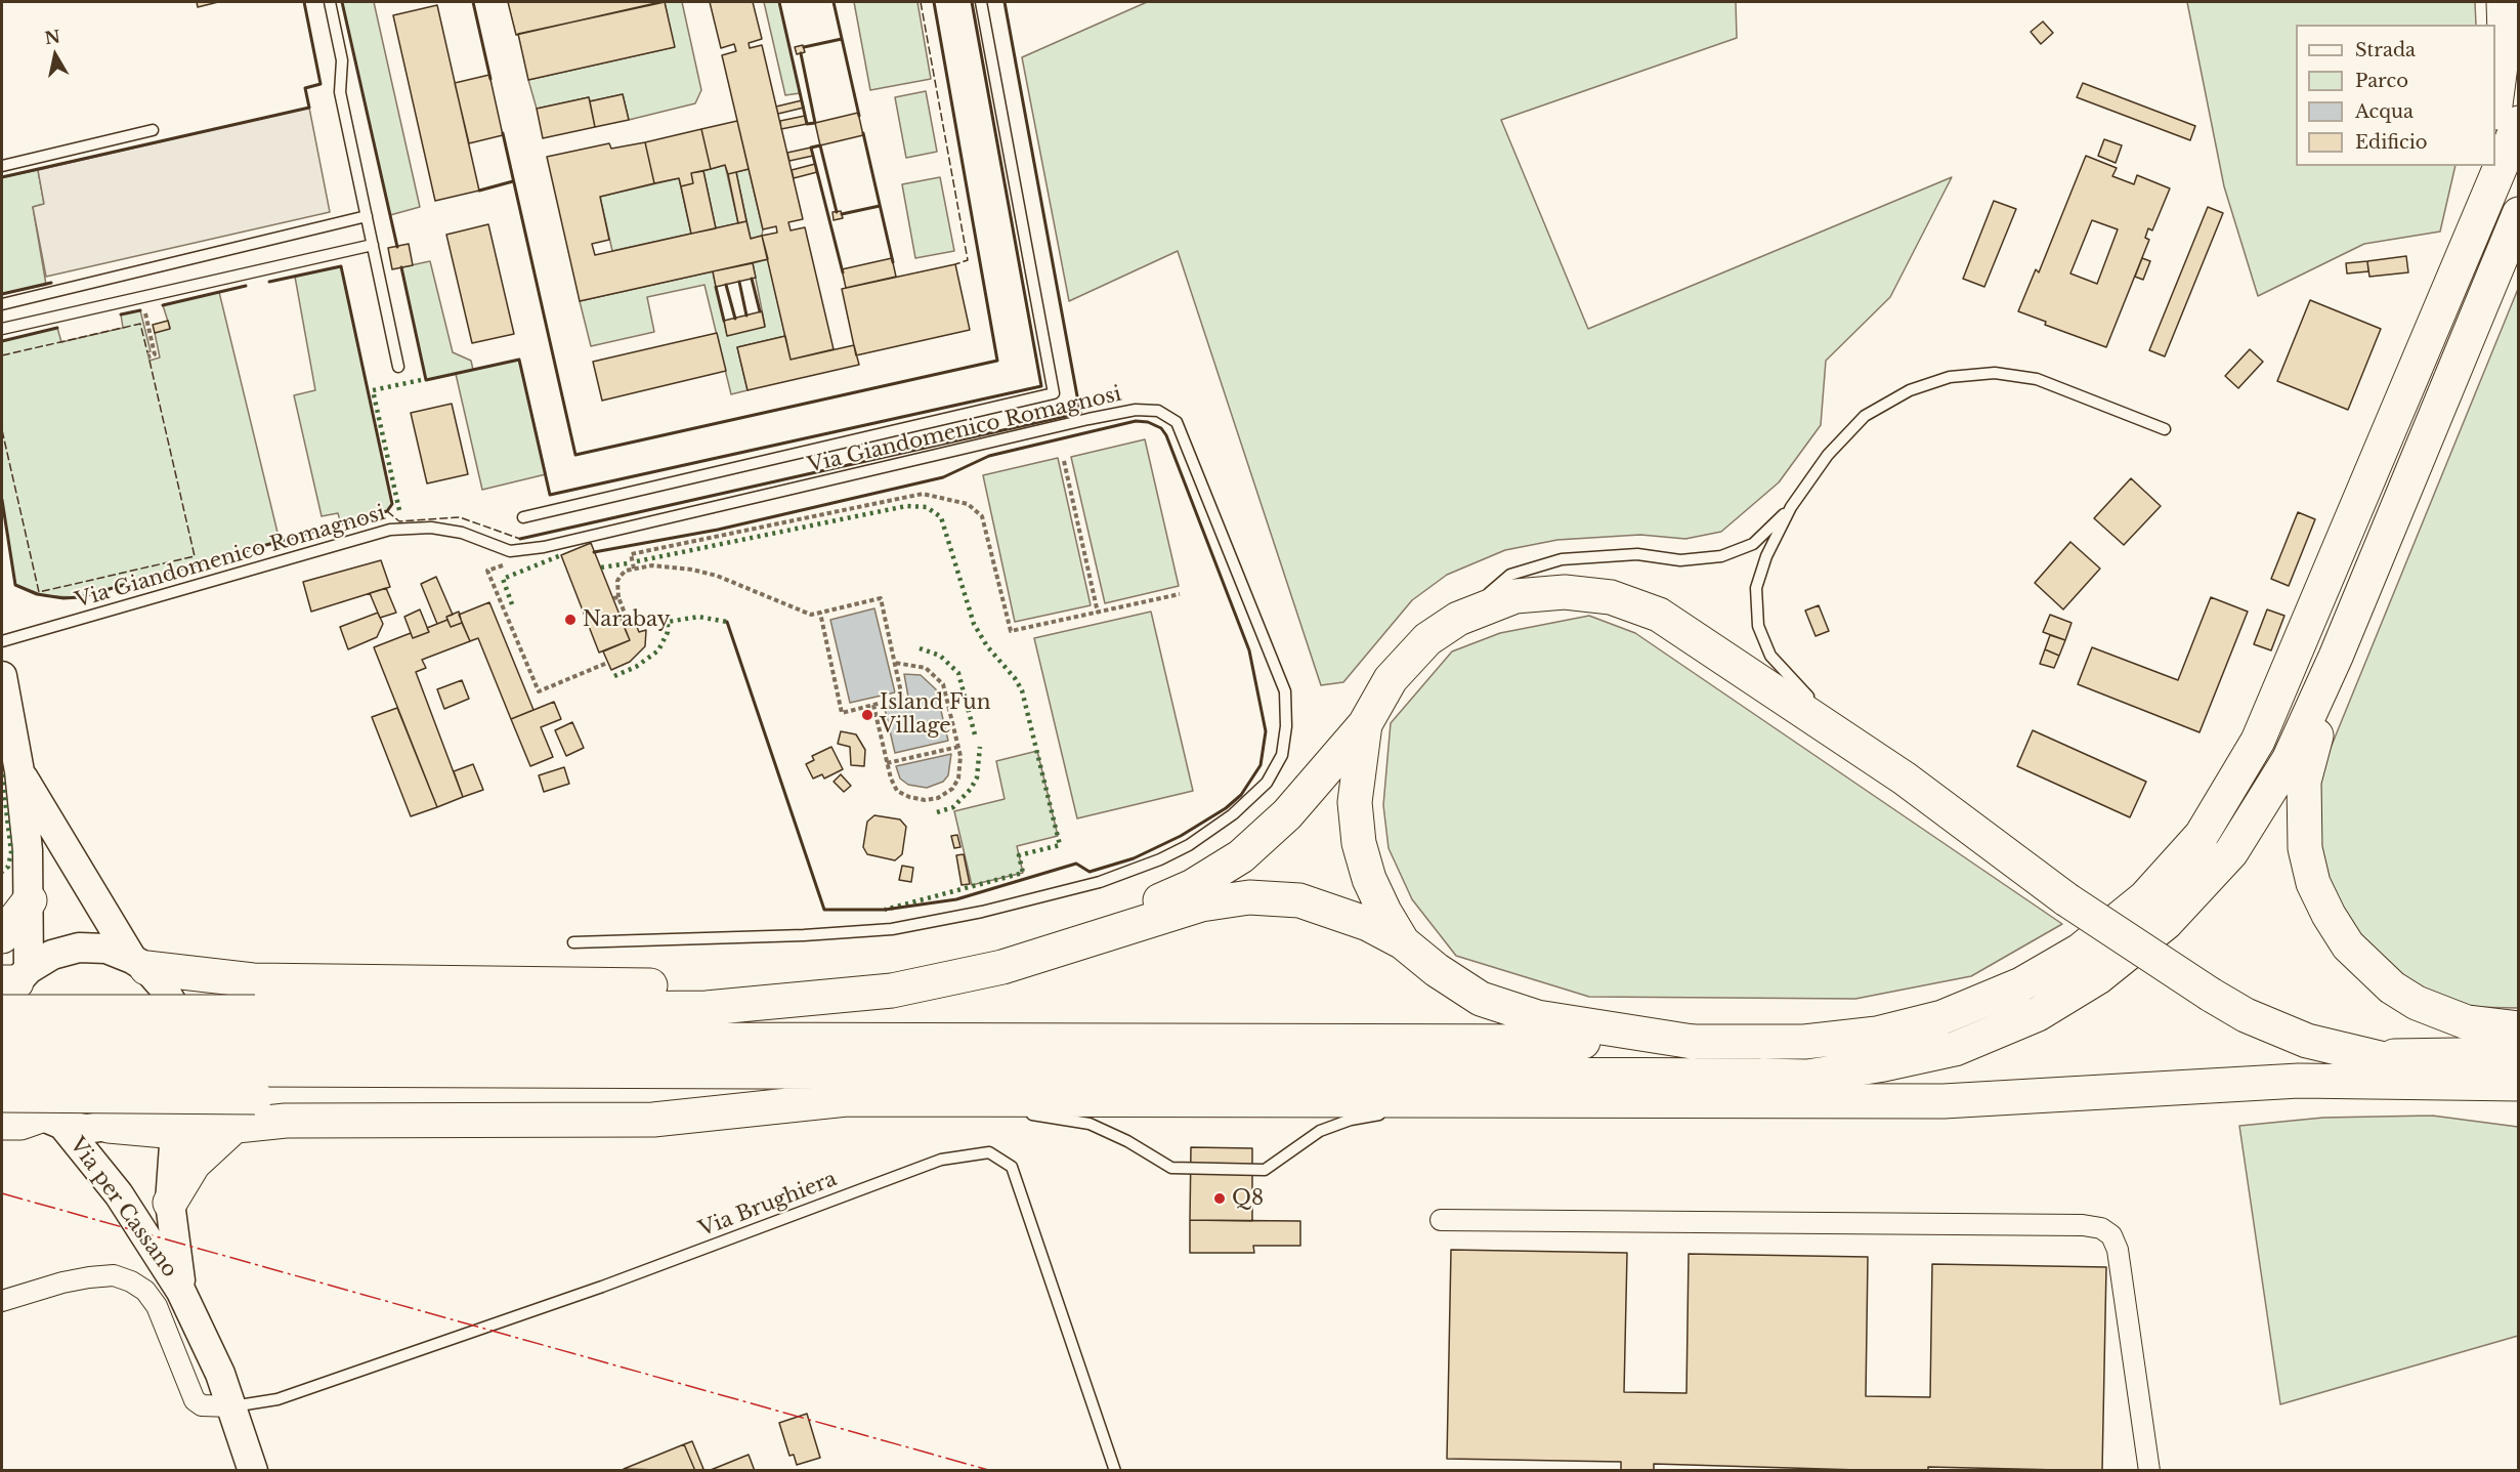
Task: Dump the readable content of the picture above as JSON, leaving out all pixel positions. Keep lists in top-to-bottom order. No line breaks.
{"streets":{"main road":["Via per Cassano"],"lane":["Via Giandomenico Romagnosi","Via Brughiera"]},"crossings":[["Via Brughiera","Via per Cassano"]],"places":["Narabay","Island Fun Village","Q8"],"legend":["Strada","Parco","Acqua","Edificio"],"north":"top"}
